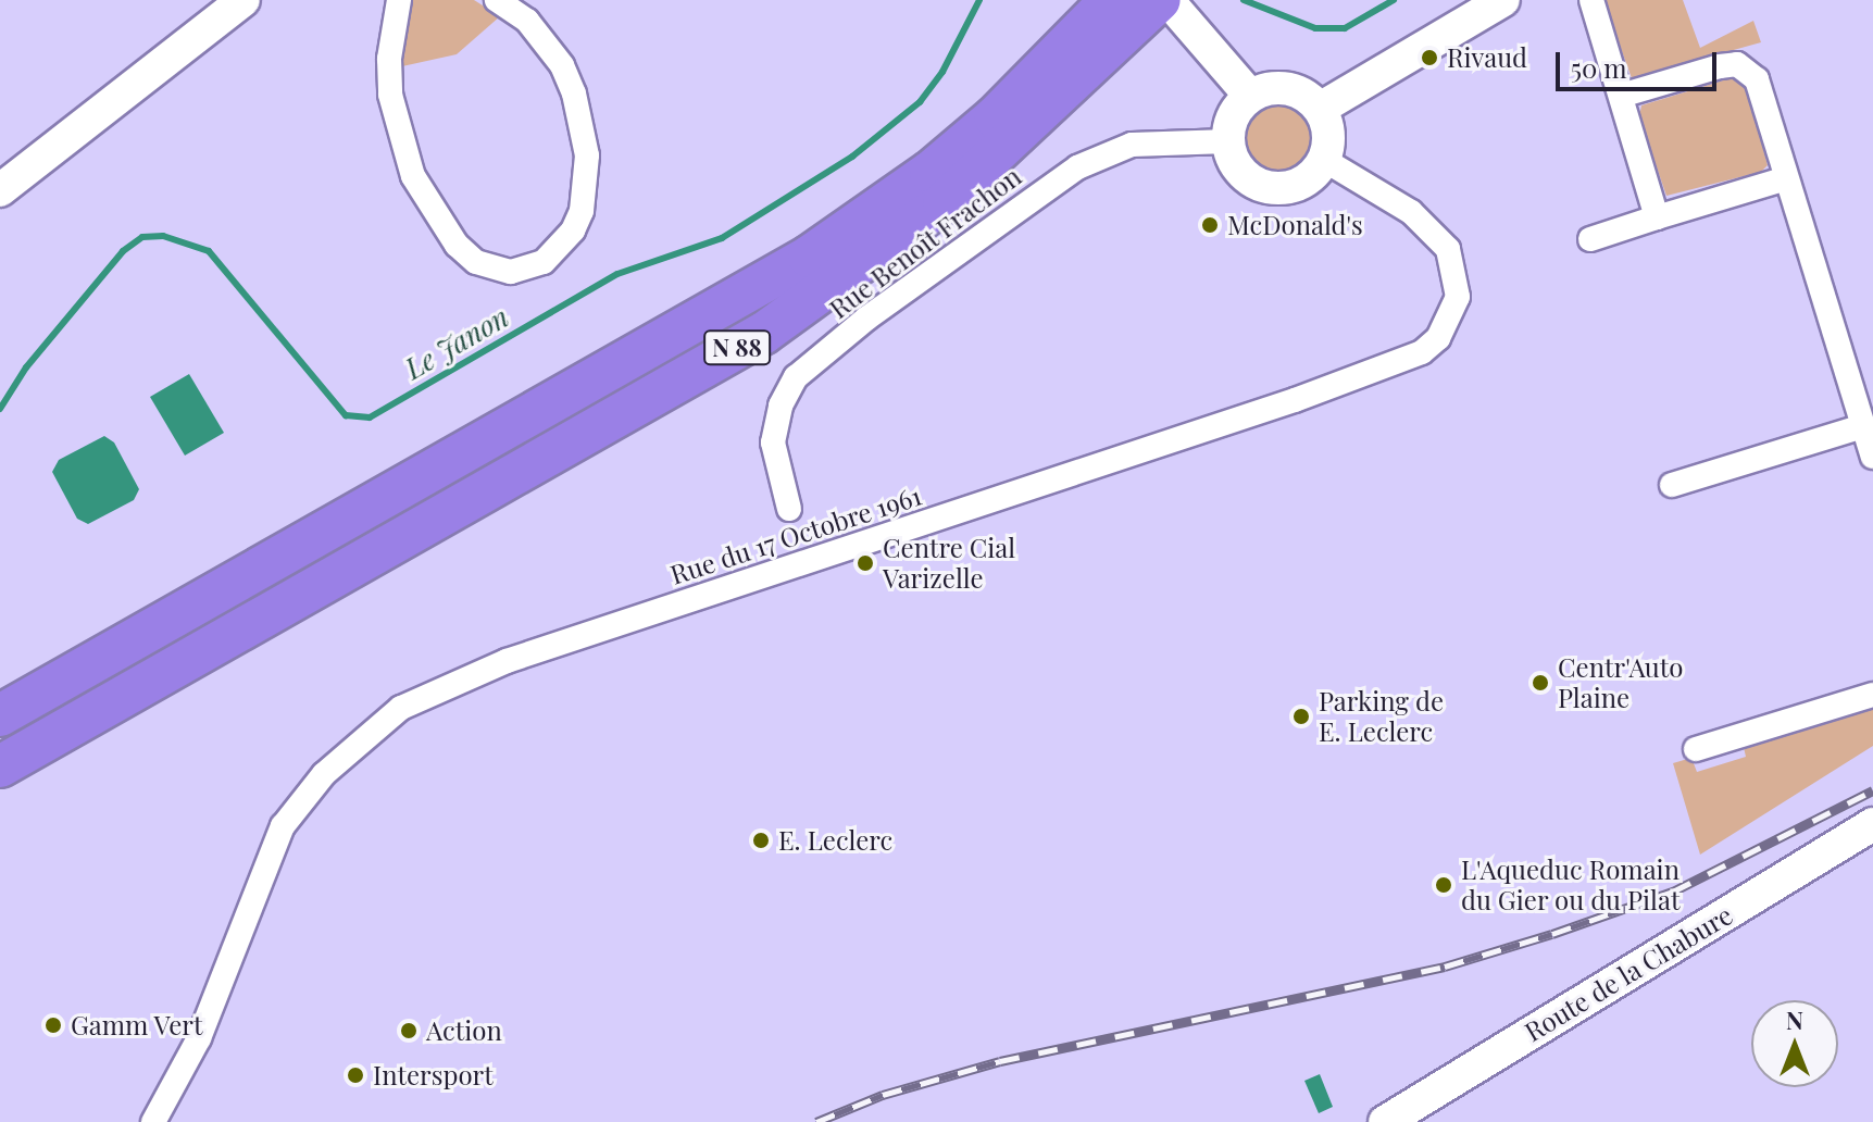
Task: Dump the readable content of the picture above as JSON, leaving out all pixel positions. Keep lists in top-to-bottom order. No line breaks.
{"streets":{"highway":["N 88"],"main road":["Route de la Chabure"],"street":["Rue Benoît Frachon","Rue du 17 Octobre 1961"]},"crossings":[["Rue Benoît Frachon","Rue du 17 Octobre 1961"]],"water":["Le Janon"],"places":["Rivaud","McDonald's","Centre Cial Varizelle","Centr'Auto Plaine","Parking de E. Leclerc","E. Leclerc","L'Aqueduc Romain du Gier ou du Pilat","Gamm Vert","Action","Intersport"],"scale_bar":"50 m","north":"top"}
